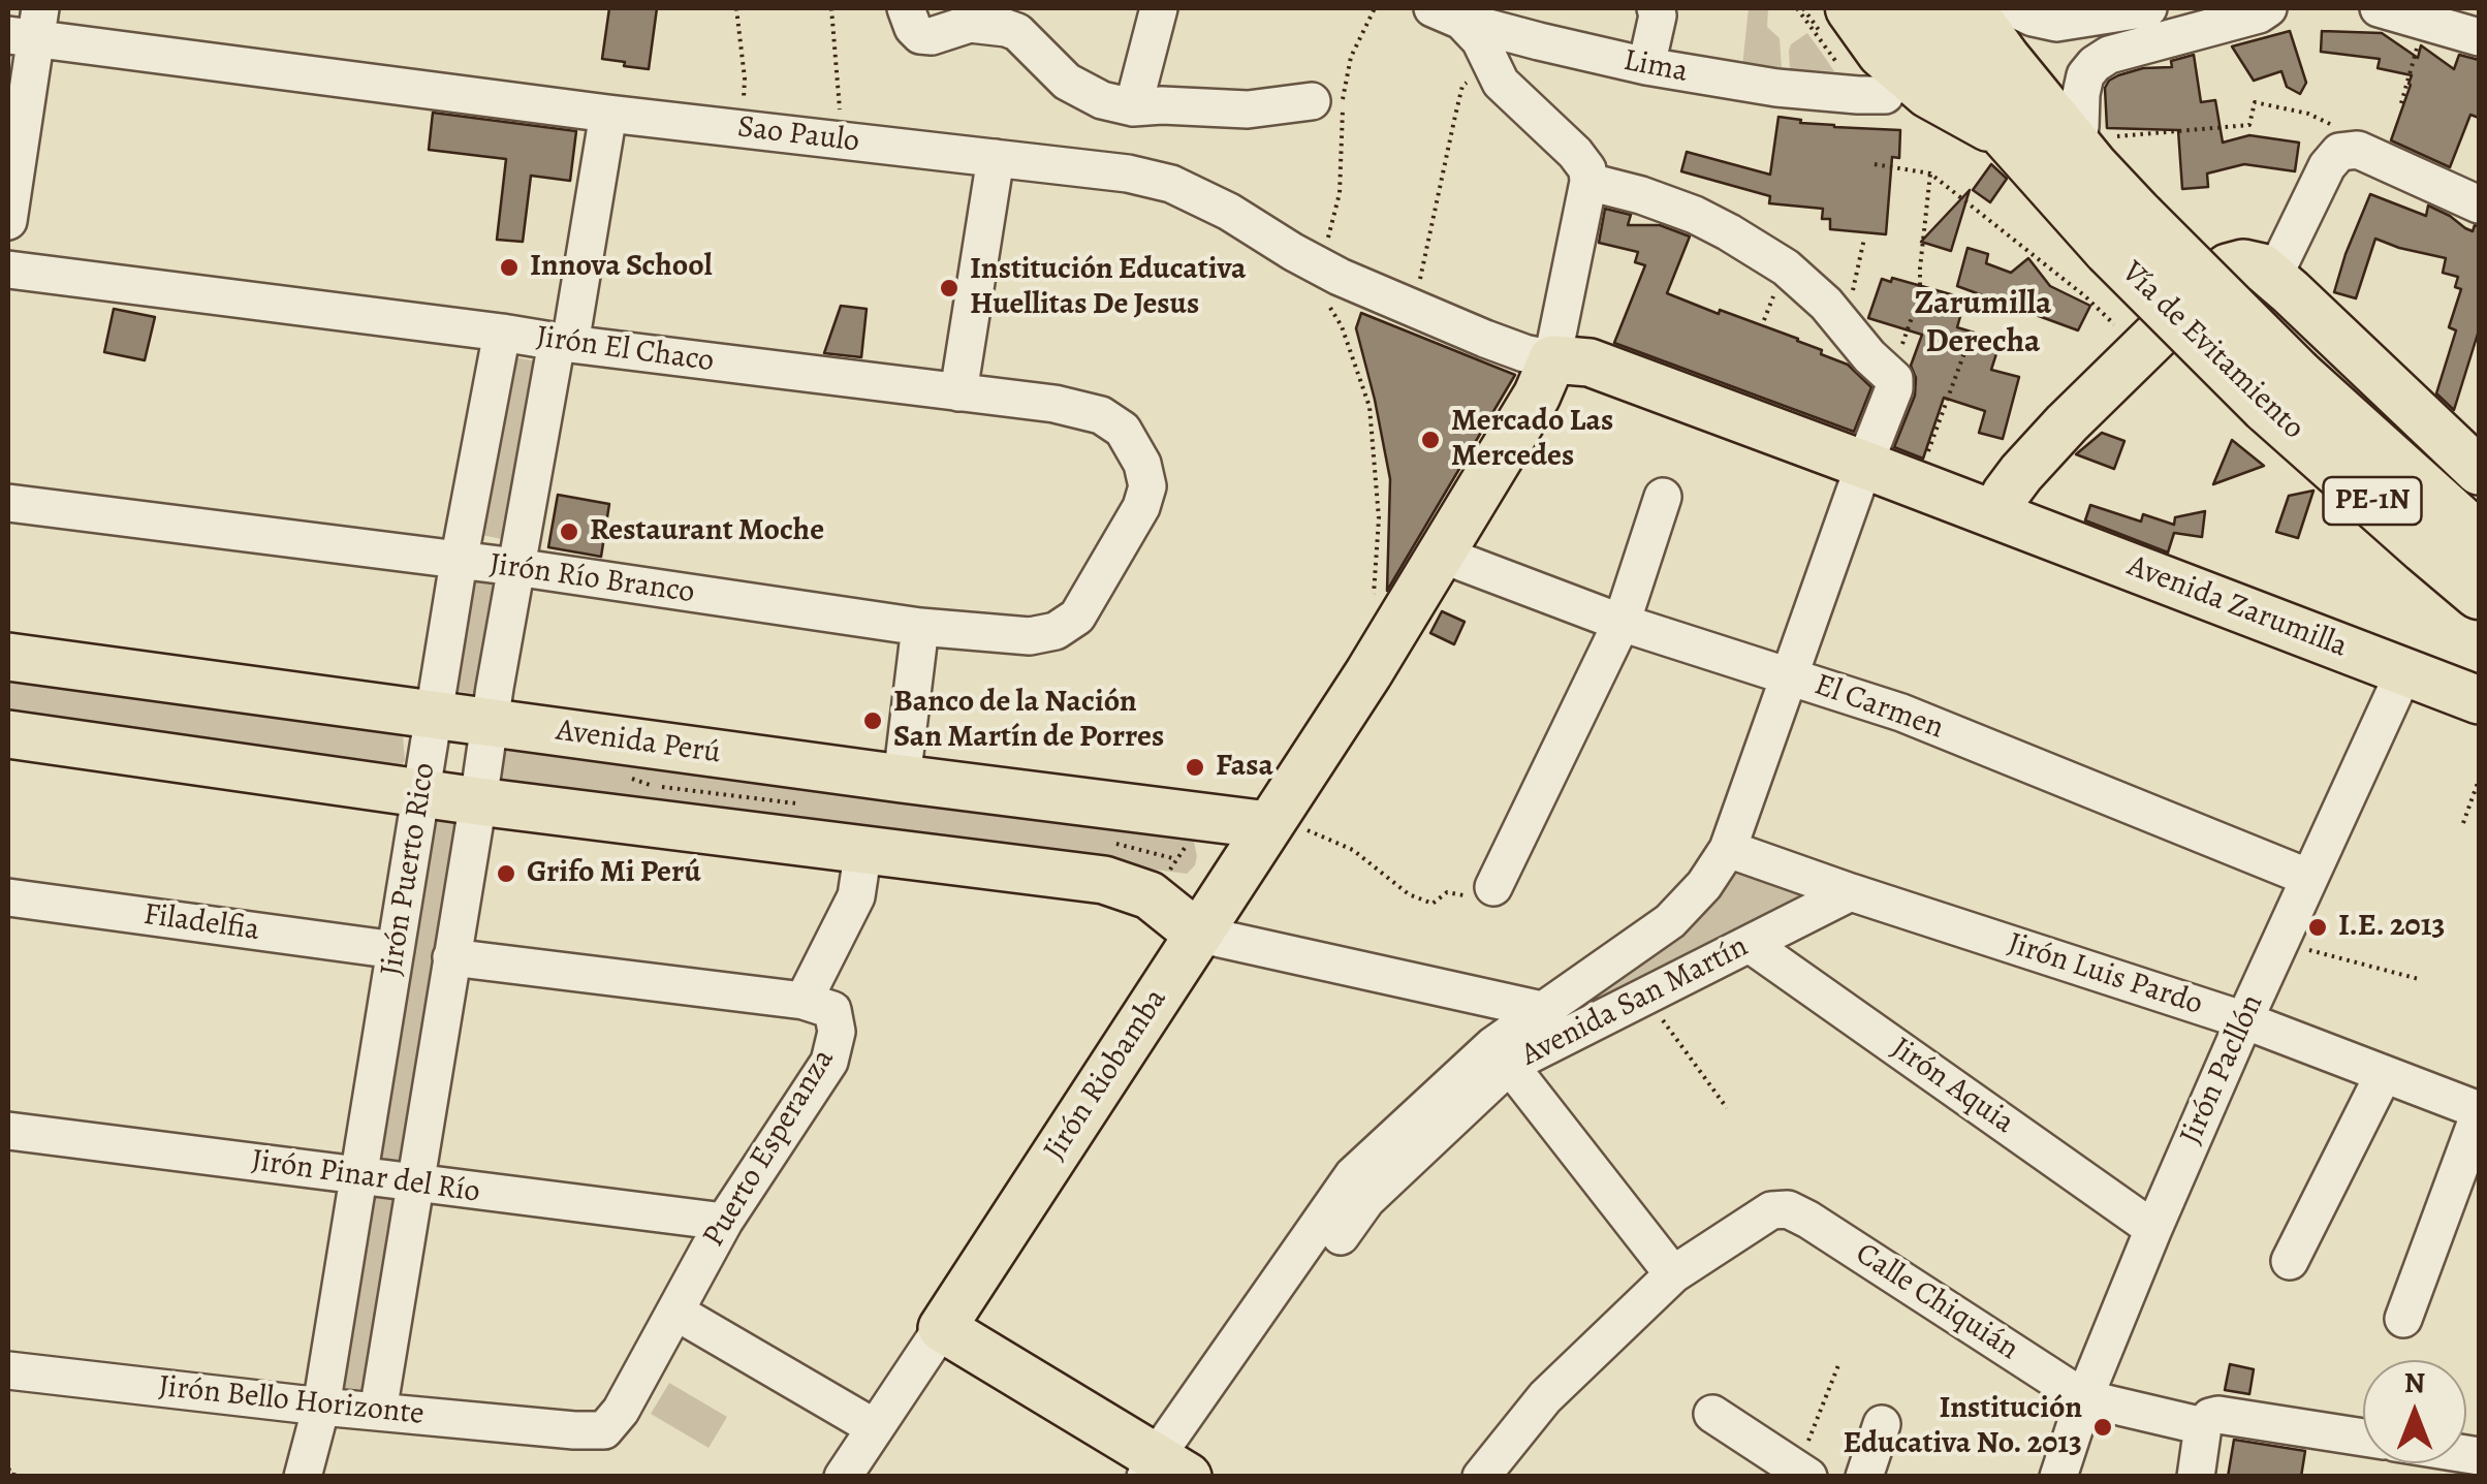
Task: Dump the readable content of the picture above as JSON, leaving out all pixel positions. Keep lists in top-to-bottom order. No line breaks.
{"streets":{"highway":["Vía de Evitamiento","PE-1N"],"main road":["Avenida Zarumilla","Avenida Perú","Jirón Riobamba"],"street":["Lima","Sao Paulo","Jirón El Chaco","Jirón Río Branco","El Carmen","Jirón Puerto Rico","Filadelfia","Jirón Luis Pardo","Avenida San Martín","Jirón Pacllón","Jirón Aquia","Puerto Esperanza","Jirón Pinar del Río","Calle Chiquián","Jirón Bello Horizonte"]},"crossings":[["Sao Paulo","Avenida Zarumilla"],["Sao Paulo","Jirón Puerto Rico"],["Sao Paulo","Jirón Riobamba"],["Jirón El Chaco","Jirón Río Branco"],["Jirón El Chaco","Jirón Puerto Rico"],["Vía de Evitamiento","PE-1N"],["Jirón Río Branco","Jirón Puerto Rico"],["Avenida Zarumilla","Avenida San Martín"],["Avenida Zarumilla","Jirón Pacllón"],["Avenida Zarumilla","Jirón Riobamba"],["El Carmen","Avenida San Martín"],["El Carmen","Jirón Pacllón"],["El Carmen","Jirón Riobamba"],["Avenida Perú","Jirón Puerto Rico"],["Avenida Perú","Jirón Riobamba"],["Jirón Puerto Rico","Filadelfia"],["Jirón Puerto Rico","Puerto Esperanza"],["Jirón Puerto Rico","Jirón Pinar del Río"],["Jirón Puerto Rico","Jirón Bello Horizonte"],["Jirón Luis Pardo","Avenida San Martín"],["Jirón Luis Pardo","Jirón Pacllón"],["Avenida San Martín","Jirón Aquia"],["Jirón Pacllón","Jirón Aquia"],["Jirón Pacllón","Calle Chiquián"],["Puerto Esperanza","Jirón Pinar del Río"],["Puerto Esperanza","Jirón Bello Horizonte"]],"districts":["Zarumilla Derecha"],"places":["Innova School","Institución Educativa Huellitas De Jesus","Mercado Las Mercedes","Restaurant Moche","Banco de la Nación San Martín de Porres","Fasa","Grifo Mi Perú","I.E. 2013","Institución Educativa No. 2013"],"north":"top"}
